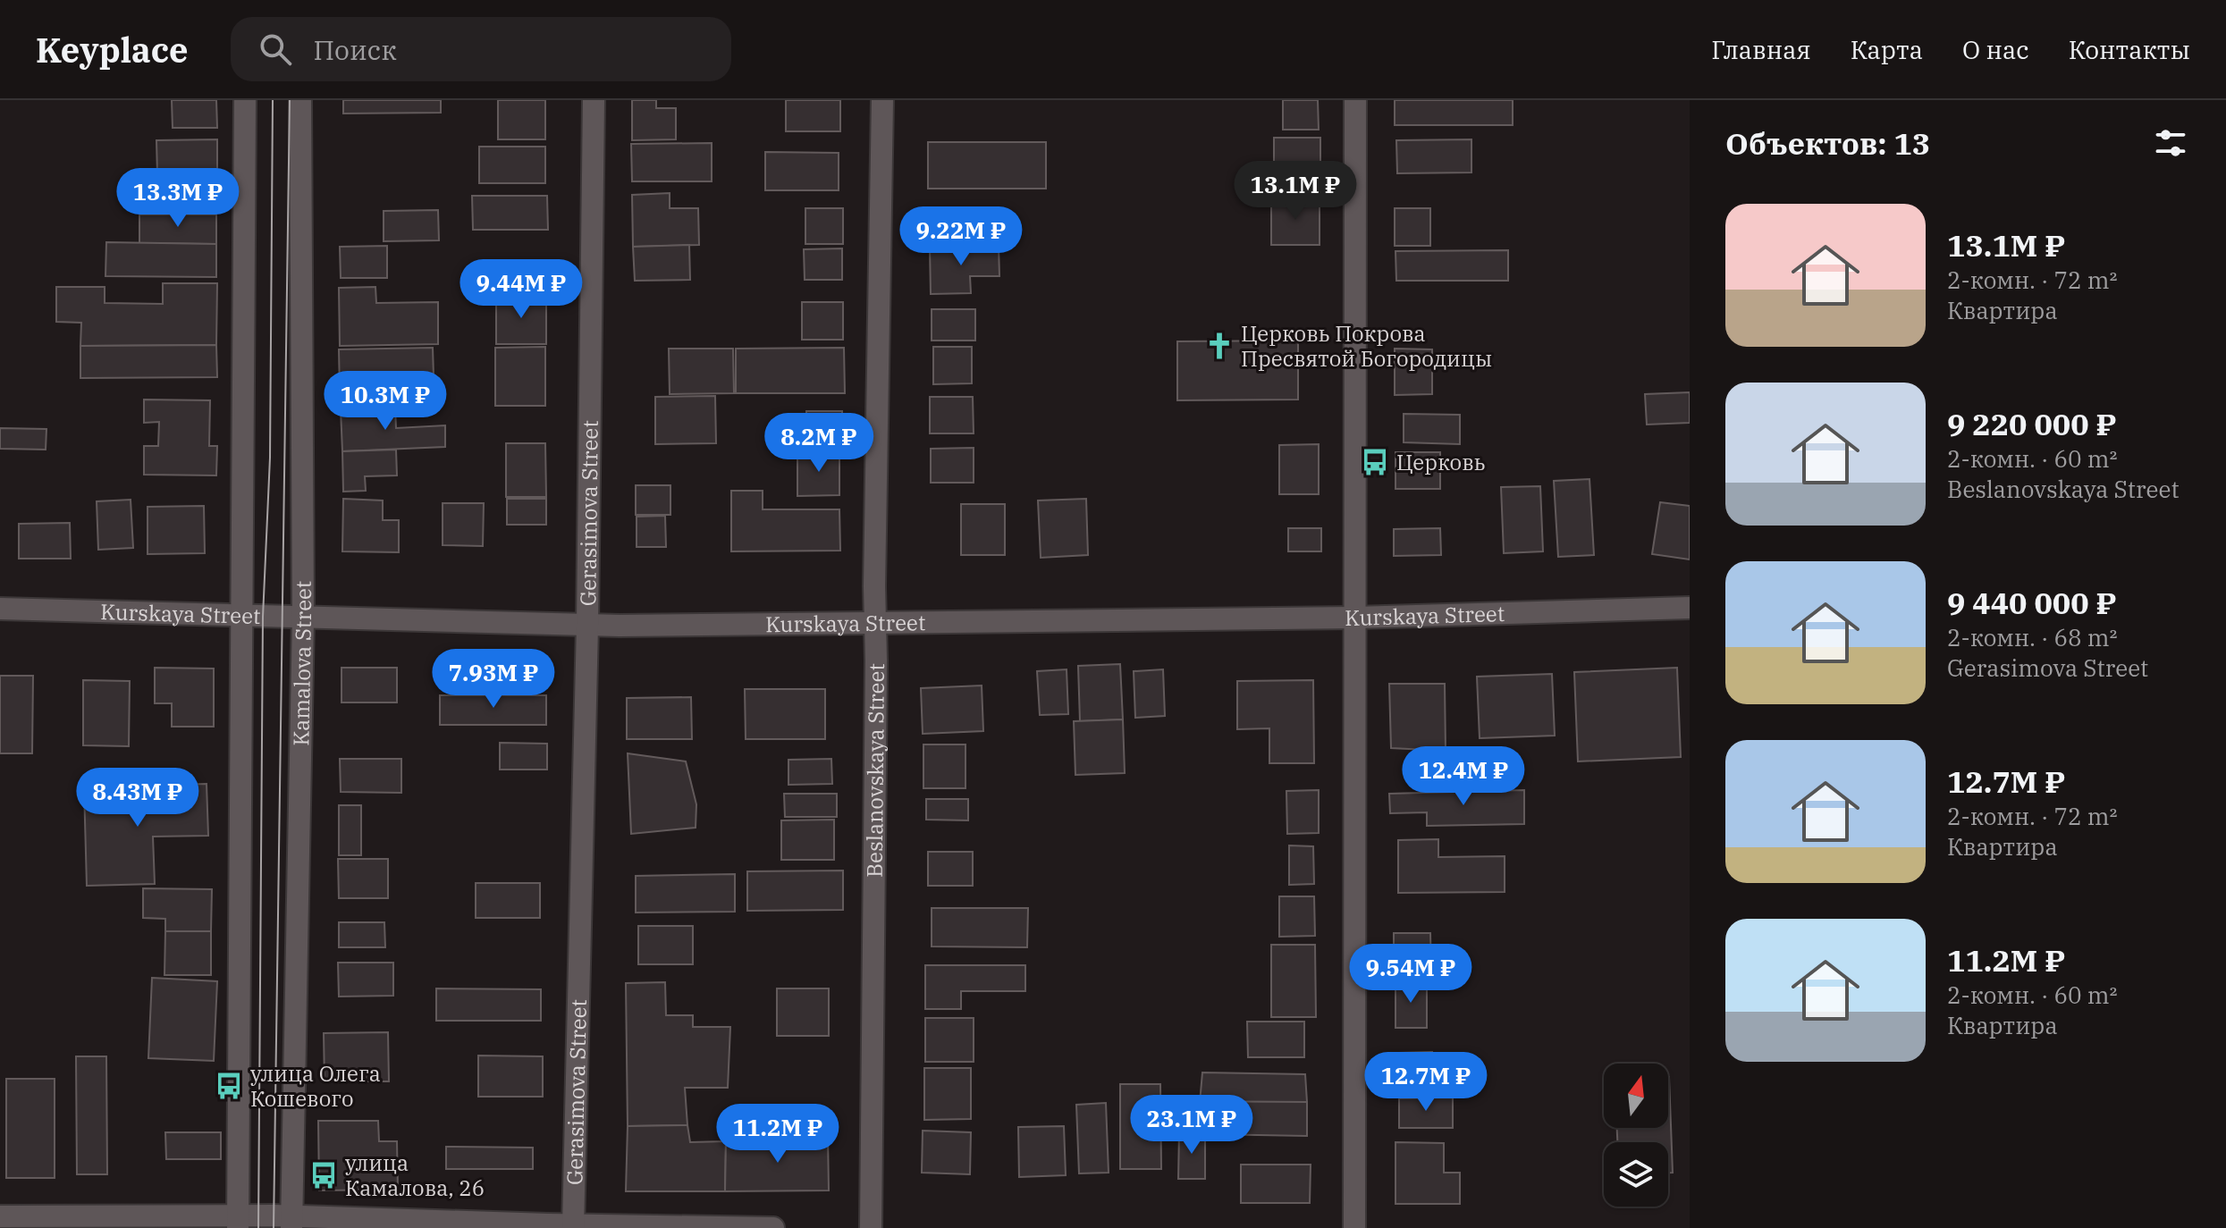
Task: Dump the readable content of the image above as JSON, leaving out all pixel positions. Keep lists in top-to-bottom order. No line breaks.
{"streets":{"street":["Gerasimova Street","Kurskaya Street","Kamalova Street","Beslanovskaya Street"]},"crossings":[["Gerasimova Street","Kurskaya Street"],["Kurskaya Street","Kamalova Street"],["Kurskaya Street","Beslanovskaya Street"]],"places":{"church":["Церковь Покрова Пресвятой Богородицы"],"bus stop":["Церковь","улица Олега Кошевого","улица Камалова, 26"]},"north":"top","page":{"header":"Keyplace","search":"Поиск","nav":["Главная","Карта","О нас","Контакты"],"heading":"Объектов: 13","price":["13.1M ₽","13.3M ₽","9.22M ₽","9.44M ₽","10.3M ₽","8.2M ₽","7.93M ₽","12.4M ₽","8.43M ₽","9.54M ₽","12.7M ₽","23.1M ₽","11.2M ₽"],"list":[{"name":"13.1M ₽","note":"2-комн. · 72 m² · Квартира"},{"name":"9 220 000 ₽","note":"2-комн. · 60 m² · Beslanovskaya Street"},{"name":"9 440 000 ₽","note":"2-комн. · 68 m² · Gerasimova Street"},{"name":"12.7M ₽","note":"2-комн. · 72 m² · Квартира"},{"name":"11.2M ₽","note":"2-комн. · 60 m² · Квартира"}]}}
